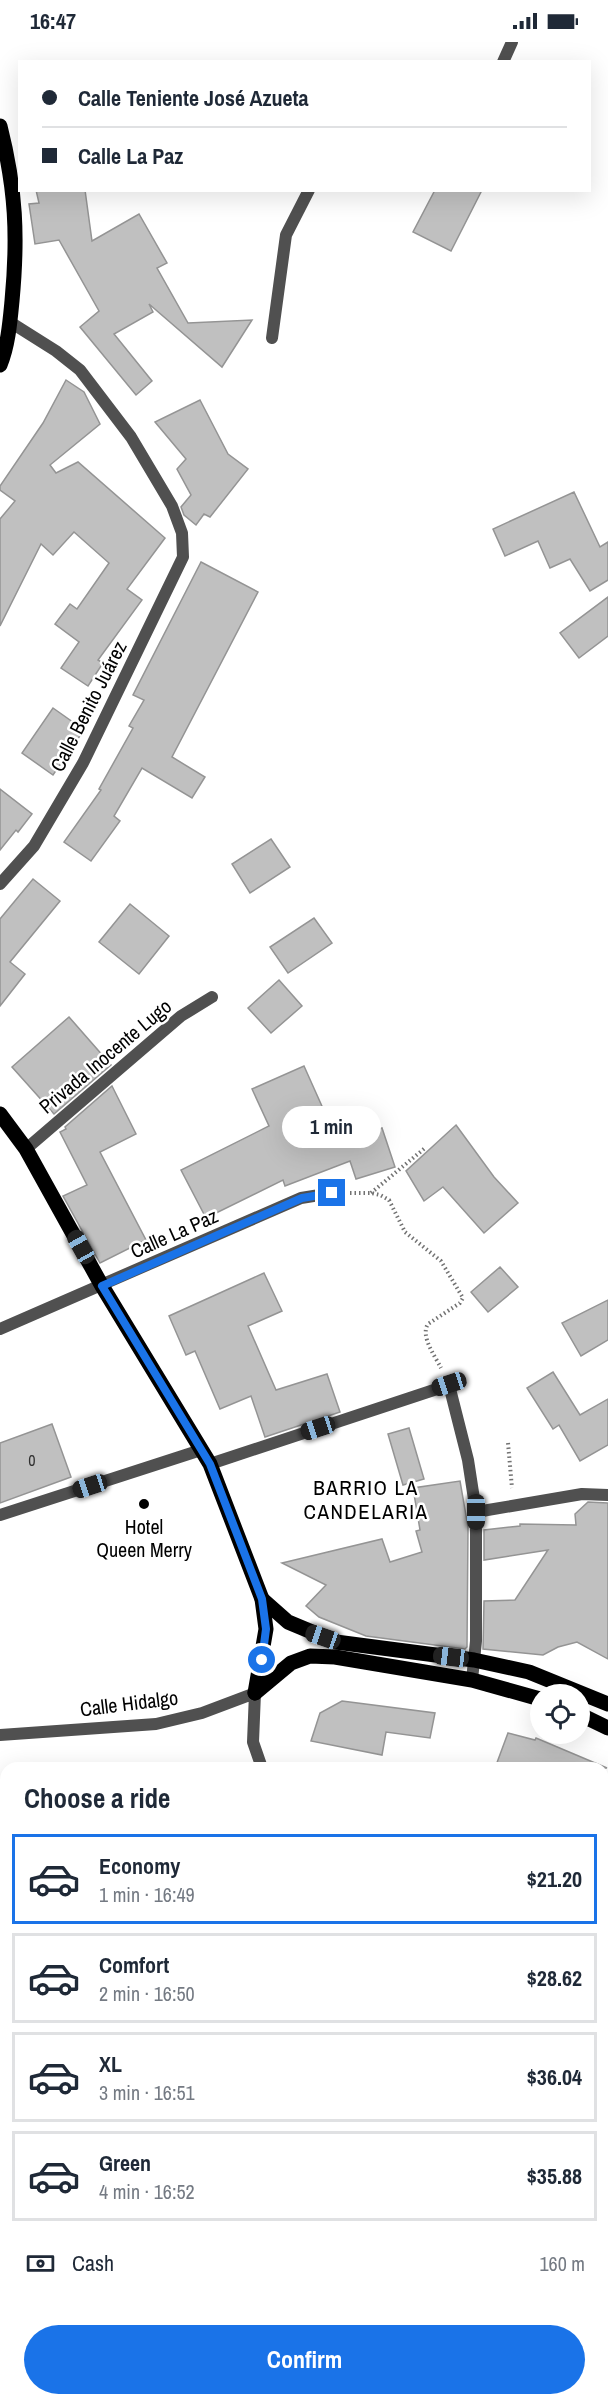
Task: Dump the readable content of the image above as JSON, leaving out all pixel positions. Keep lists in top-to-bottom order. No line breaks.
{"streets":{"street":["Calle Benito Juárez","Privada Inocente Lugo","Calle La Paz","Calle Hidalgo"]},"districts":["BARRIO LA CANDELARIA"],"places":["Hotel Queen Merry"],"house_numbers":["0"],"page":{"status":"16:47","banner":["Calle Teniente José Azueta","Calle La Paz"],"bubble":"1 min","heading":"Choose a ride","list":[{"name":"Economy","note":"1 min · 16:49","value":"$21.20"},{"name":"Comfort","note":"2 min · 16:50","value":"$28.62"},{"name":"XL","note":"3 min · 16:51","value":"$36.04"},{"name":"Green","note":"4 min · 16:52","value":"$35.88"}],"pay":["Cash","160 m"],"buttons":"Confirm"}}
